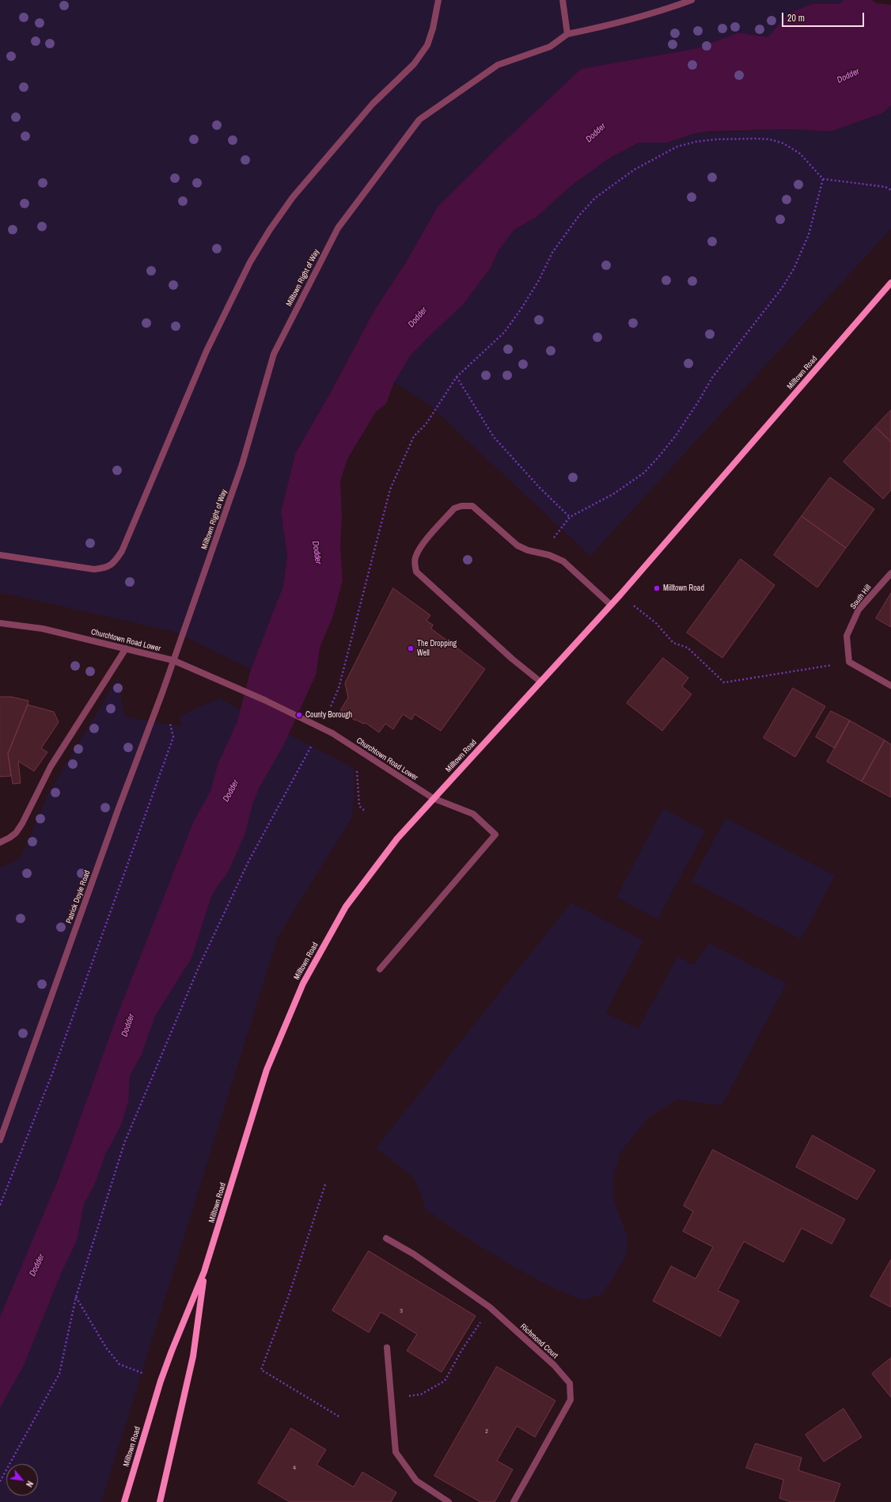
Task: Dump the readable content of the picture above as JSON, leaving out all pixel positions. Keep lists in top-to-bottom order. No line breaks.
{"streets":{"main road":["Milltown Road"],"street":["Milltown Right of Way","South Hill","Churchtown Road Lower","Patrick Doyle Road","Richmond Court"]},"crossings":[["Milltown Right of Way","Churchtown Road Lower"],["Milltown Right of Way","Patrick Doyle Road"],["Milltown Road","Churchtown Road Lower"],["Churchtown Road Lower","Patrick Doyle Road"]],"water":["Dodder"],"places":["Milltown Road","The Dropping Well","County Borough"],"house_numbers":["3","2","4"],"scale_bar":"20 m","north":"bottom right"}
